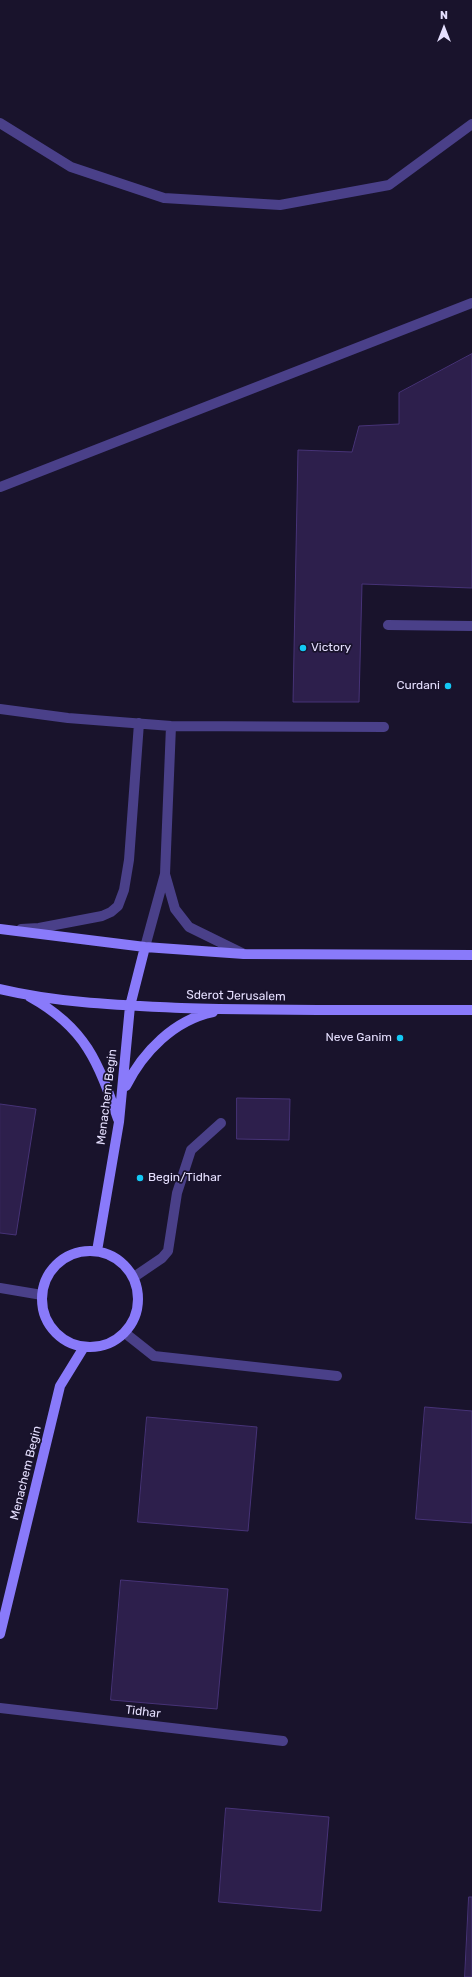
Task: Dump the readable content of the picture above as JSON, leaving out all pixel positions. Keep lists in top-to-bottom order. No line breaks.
{"streets":{"main road":["Sderot Jerusalem","Menachem Begin"],"street":["Tidhar"]},"crossings":[["Sderot Jerusalem","Menachem Begin"]],"places":["Victory","Curdani","Neve Ganim","Begin/Tidhar"],"north":"top"}
